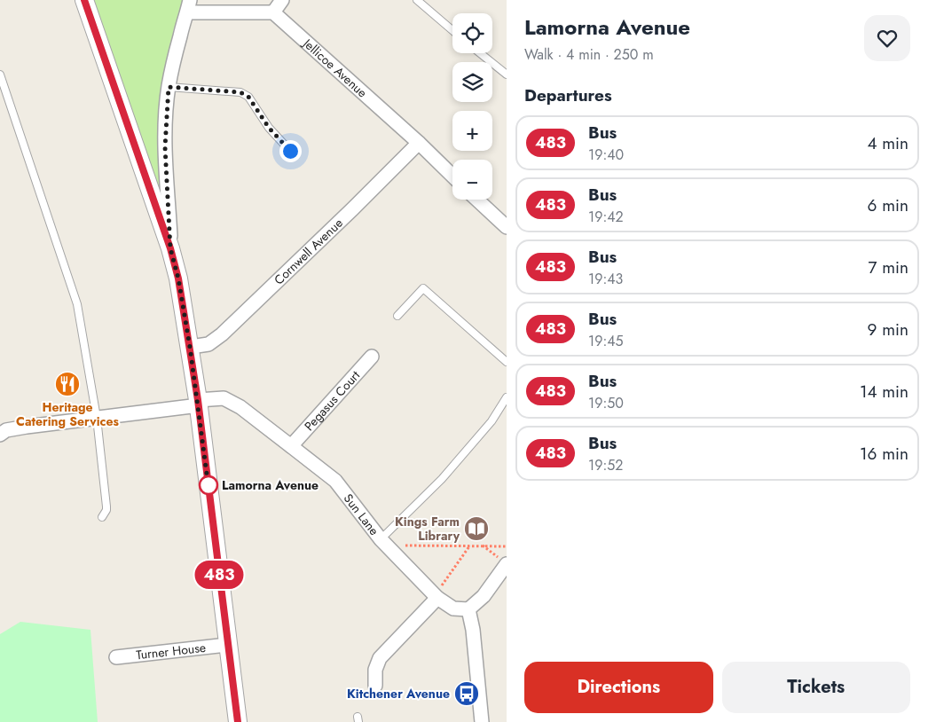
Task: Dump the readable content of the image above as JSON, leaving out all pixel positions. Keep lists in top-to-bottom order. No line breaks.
{"streets":{"street":["Jellicoe Avenue","Cornwell Avenue","Pegasus Court","Sun Lane","Turner House"]},"crossings":[["Jellicoe Avenue","Cornwell Avenue"],["Pegasus Court","Sun Lane"]],"places":{"restaurant":["Heritage Catering Services"],"other":["Lamorna Avenue"],"library":["Kings Farm Library"],"bus stop":["Kitchener Avenue"]},"lines":["bus line 483"],"page":{"on_map":"483","heading":[["Lamorna Avenue","Walk · 4 min · 250 m"],"Departures"],"map_buttons":["+","−"],"list":[{"mark":"483","name":"Bus","note":"19:40","value":"4 min"},{"mark":"483","name":"Bus","note":"19:42","value":"6 min"},{"mark":"483","name":"Bus","note":"19:43","value":"7 min"},{"mark":"483","name":"Bus","note":"19:45","value":"9 min"},{"mark":"483","name":"Bus","note":"19:50","value":"14 min"},{"mark":"483","name":"Bus","note":"19:52","value":"16 min"}],"buttons":["Directions","Tickets"]}}
